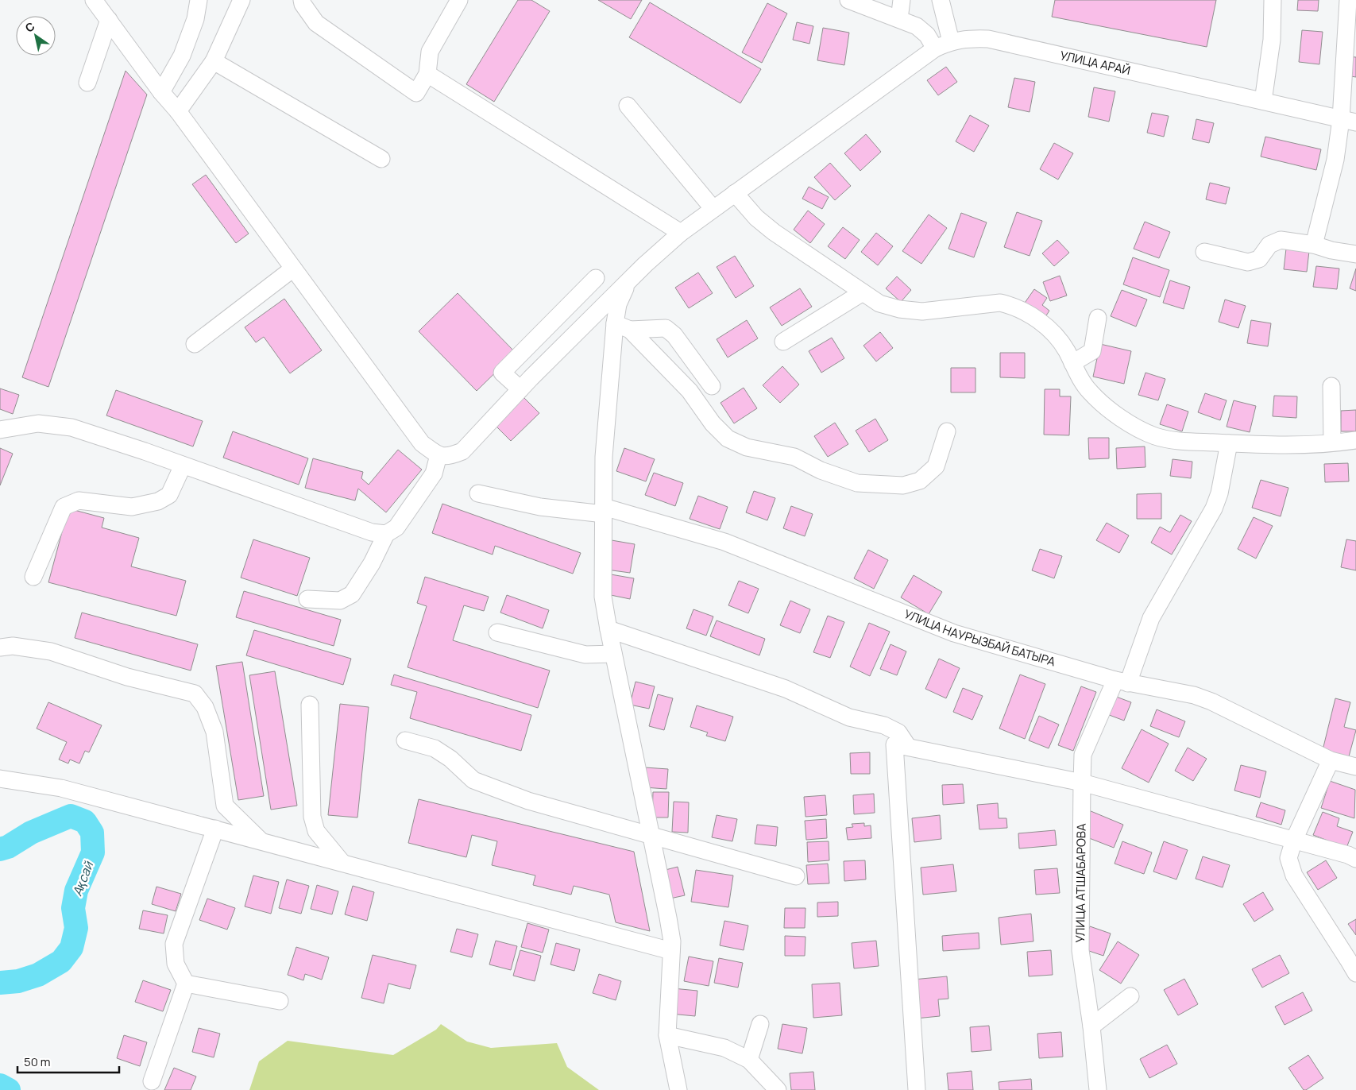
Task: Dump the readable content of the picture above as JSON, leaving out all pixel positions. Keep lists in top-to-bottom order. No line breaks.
{"streets":{"street":["УЛИЦА АРАЙ","УЛИЦА НАУРЫЗБАЙ БАТЫРА","УЛИЦА АТШАБАРОВА"]},"crossings":[["УЛИЦА НАУРЫЗБАЙ БАТЫРА","УЛИЦА АТШАБАРОВА"]],"water":["Ақсай"],"scale_bar":"50 m","north":"top left"}
